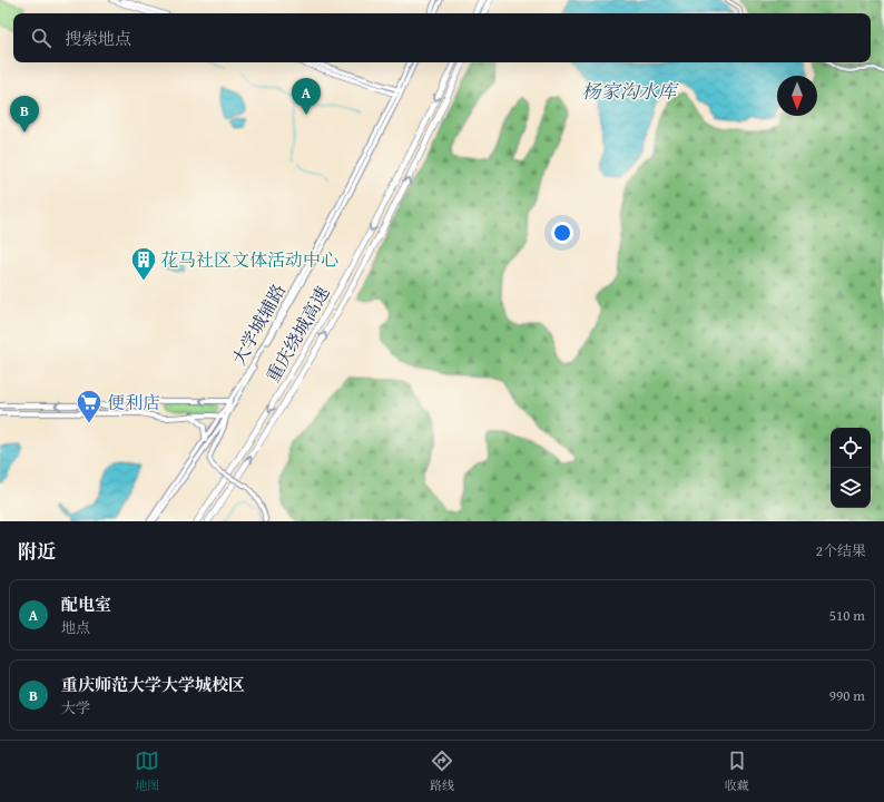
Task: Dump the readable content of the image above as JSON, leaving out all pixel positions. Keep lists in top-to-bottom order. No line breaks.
{"streets":{"highway":["重庆绕城高速"],"street":["大学城辅路"]},"water":["杨家沟水库"],"places":{"building":["花马社区文体活动中心"],"supermarket":["便利店"]},"north":"bottom","page":{"search":"搜索地点","pins":["A","B"],"heading":["附近","2个结果"],"list":[{"mark":"A","name":"配电室","note":"地点","value":"510 m"},{"mark":"B","name":"重庆师范大学大学城校区","note":"大学","value":"990 m"}],"nav":["地图","路线","收藏"]}}
